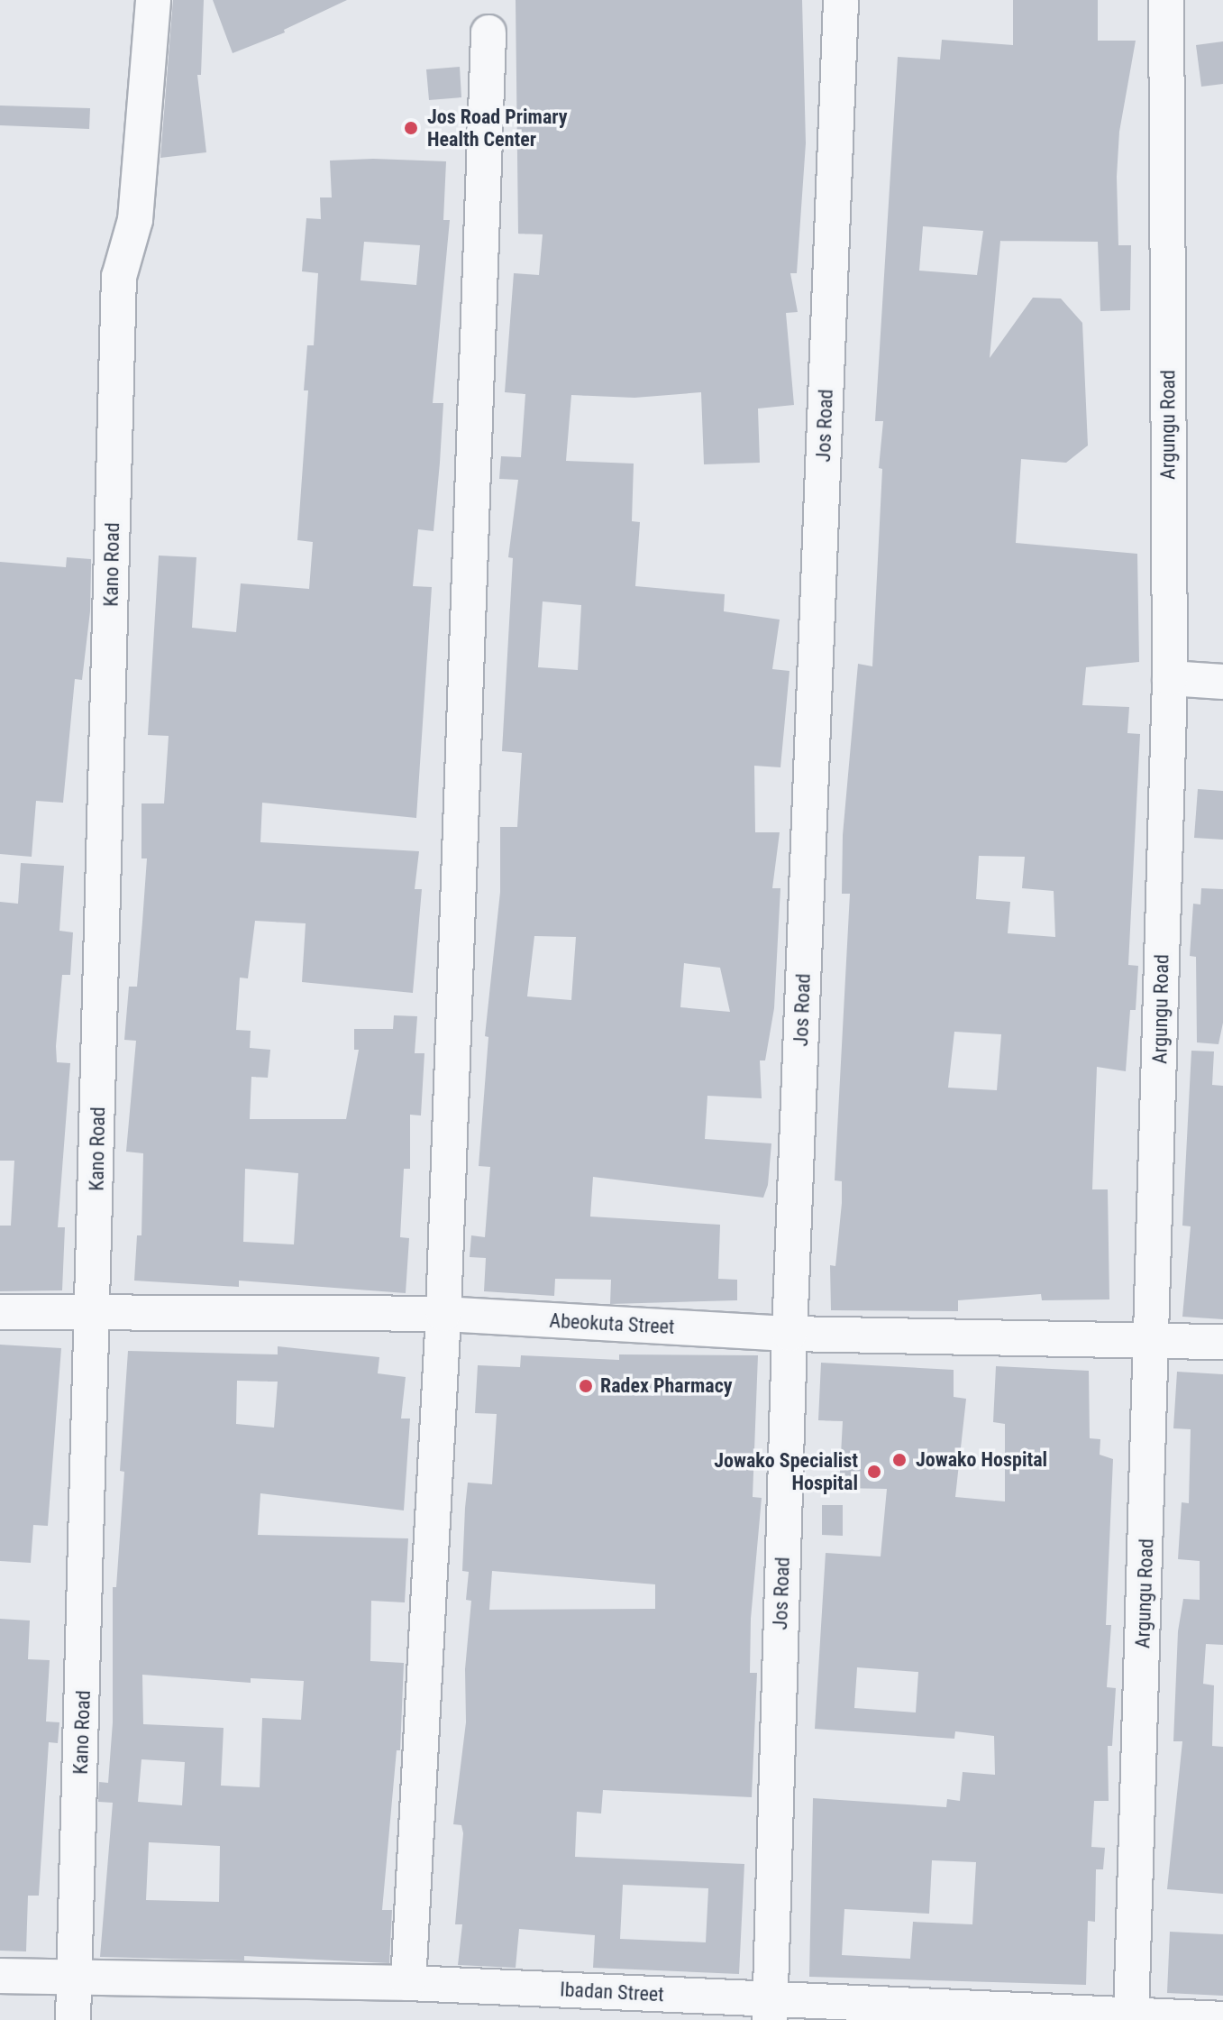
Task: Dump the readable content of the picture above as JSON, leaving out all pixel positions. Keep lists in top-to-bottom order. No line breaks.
{"streets":{"street":["Argungu Road","Jos Road","Kano Road","Abeokuta Street","Ibadan Street"]},"crossings":[["Argungu Road","Abeokuta Street"],["Argungu Road","Ibadan Street"],["Jos Road","Abeokuta Street"],["Jos Road","Ibadan Street"],["Kano Road","Abeokuta Street"],["Kano Road","Ibadan Street"]],"places":["Jos Road Primary Health Center","Radex Pharmacy","Jowako Hospital","Jowako Specialist Hospital"]}
